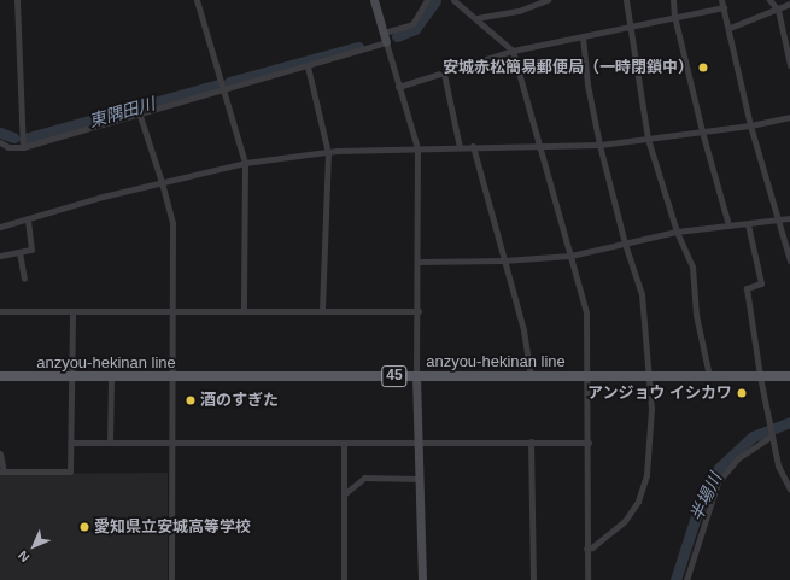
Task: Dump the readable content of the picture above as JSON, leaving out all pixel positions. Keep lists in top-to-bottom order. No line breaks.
{"streets":{"main road":["anzyou-hekinan line","45"]},"water":["東隅田川","半場川"],"places":["安城赤松簡易郵便局（一時閉鎖中）","アンジョウ イシカワ","酒のすぎた","愛知県立安城高等学校"],"north":"bottom left"}
